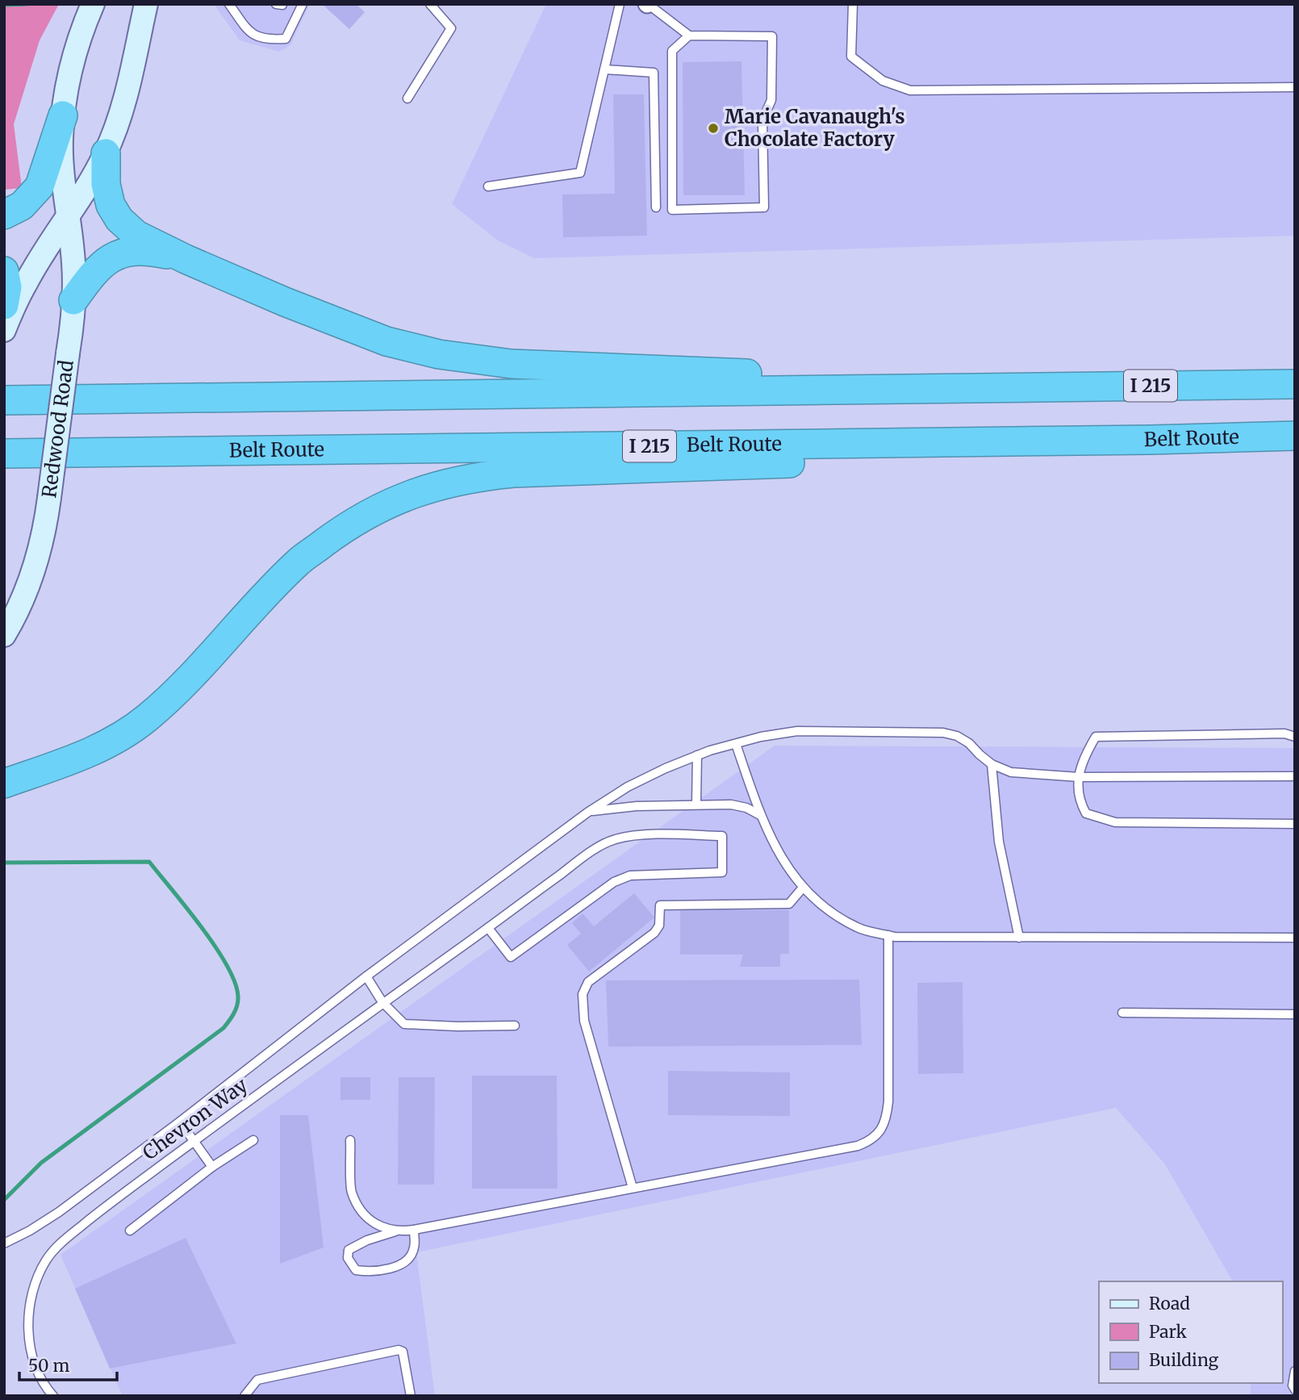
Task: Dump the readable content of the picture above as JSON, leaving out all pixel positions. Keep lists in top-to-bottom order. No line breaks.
{"streets":{"highway":["I 215","Belt Route"],"main road":["Redwood Road"],"lane":["Chevron Way"]},"places":["Marie Cavanaugh's Chocolate Factory"],"legend":["Road","Park","Building"],"scale_bar":"50 m"}
